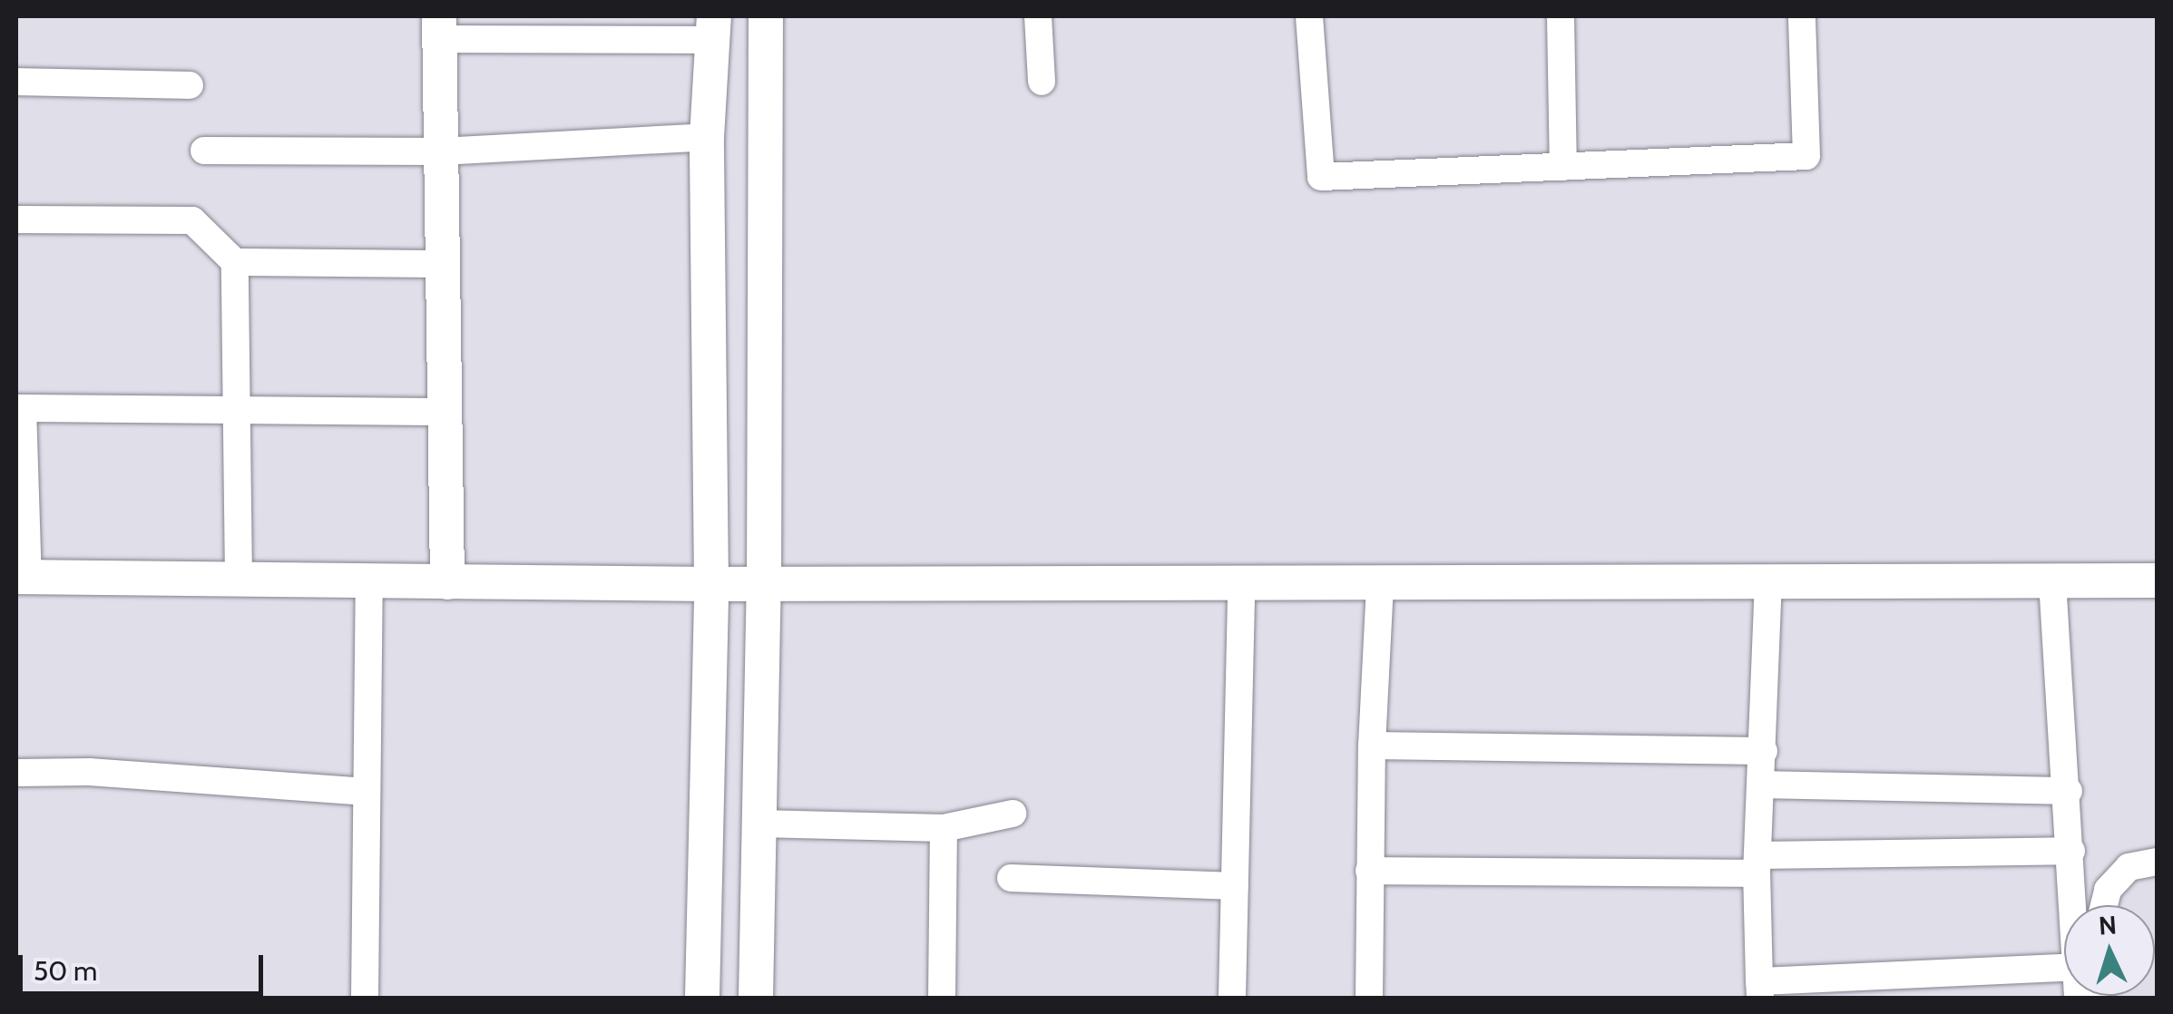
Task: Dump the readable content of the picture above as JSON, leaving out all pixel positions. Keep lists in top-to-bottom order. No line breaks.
{"scale_bar":"50 m","north":"top"}
